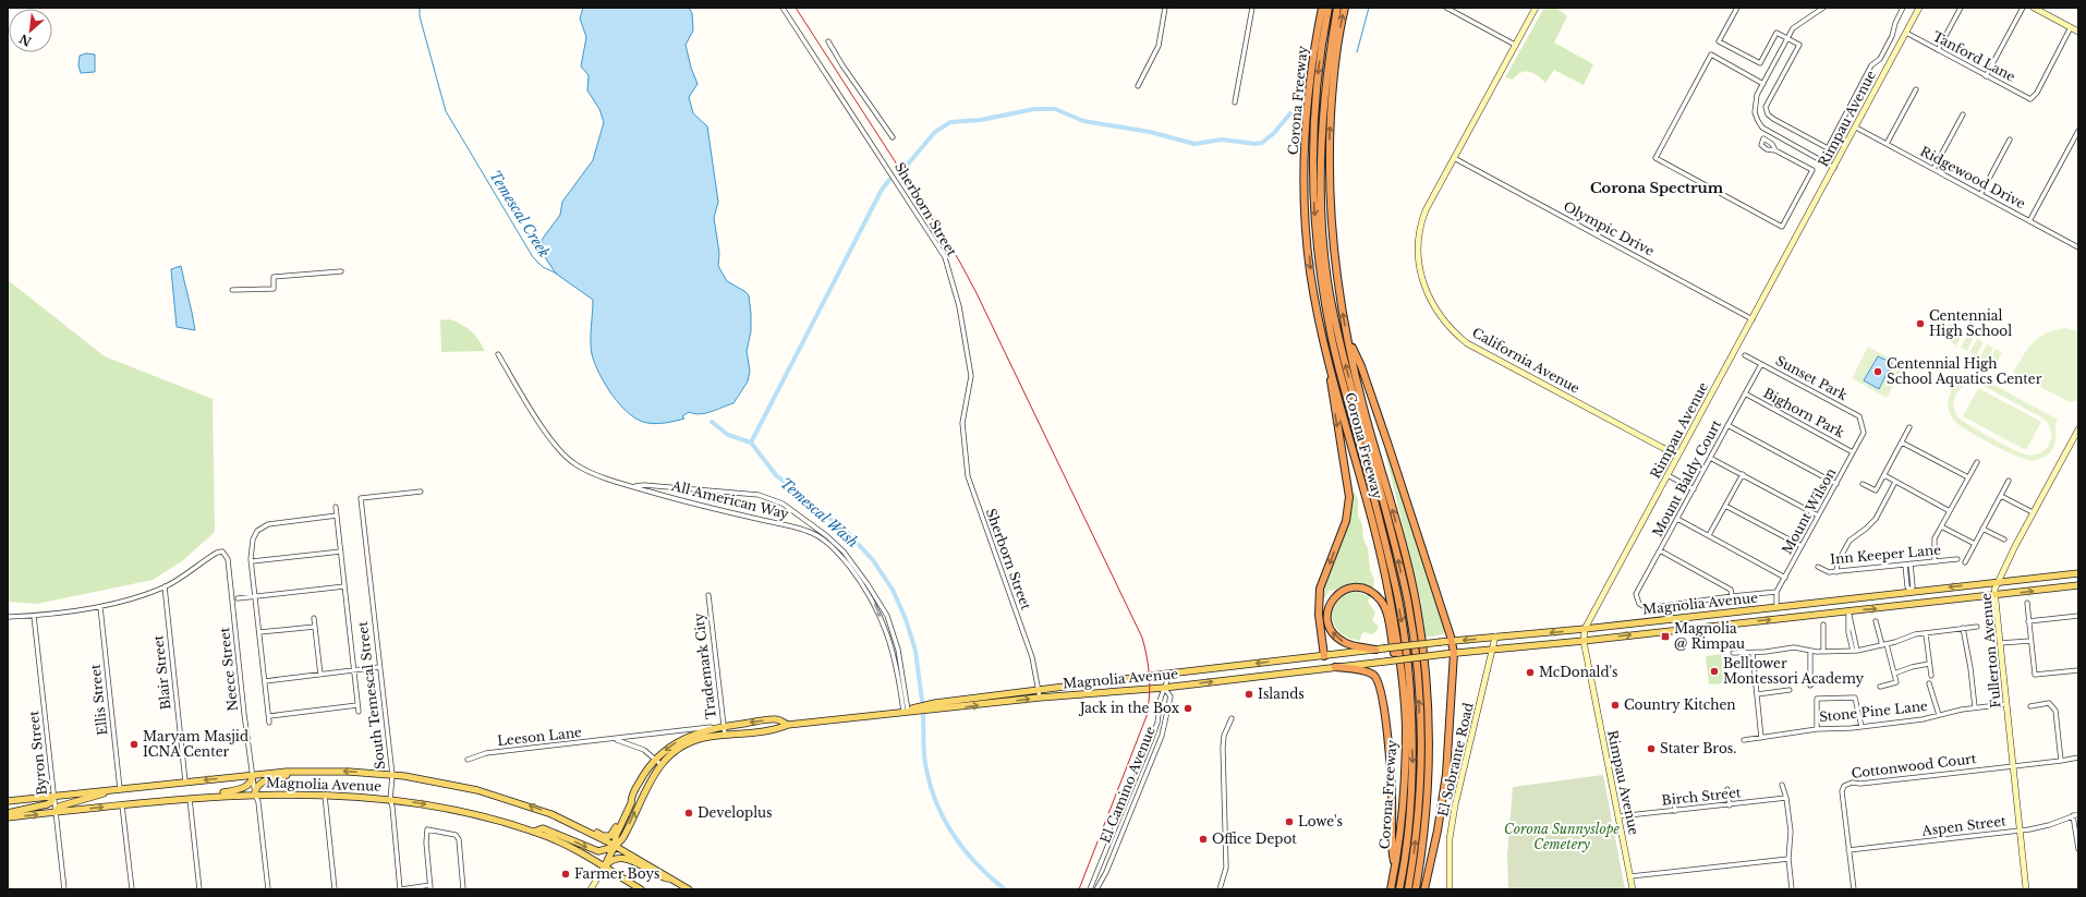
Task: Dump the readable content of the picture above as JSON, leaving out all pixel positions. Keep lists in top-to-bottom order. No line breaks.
{"streets":{"highway":["Corona Freeway"],"main road":["Rimpau Avenue","California Avenue","Magnolia Avenue","Fullerton Avenue","El Sobrante Road"],"street":["Tanford Lane","Ridgewood Drive","Sherborn Street","Olympic Drive","Sunset Park","Bighorn Park","Mount Baldy Court","All American Way","Mount Wilson","Inn Keeper Lane","Trademark City","Neece Street","Blair Street","South Temescal Street","Ellis Street","Stone Pine Lane","Leeson Lane","Byron Street","Cottonwood Court","El Camino Avenue","Birch Street","Aspen Street"]},"crossings":[["Tanford Lane","Rimpau Avenue"],["Rimpau Avenue","Ridgewood Drive"],["Rimpau Avenue","Olympic Drive"],["Rimpau Avenue","California Avenue"],["Rimpau Avenue","Magnolia Avenue"],["Rimpau Avenue","Birch Street"],["Sherborn Street","Magnolia Avenue"],["Olympic Drive","California Avenue"],["Sunset Park","Mount Baldy Court"],["Sunset Park","Mount Wilson"],["Bighorn Park","Mount Baldy Court"],["Bighorn Park","Mount Wilson"],["All American Way","Magnolia Avenue"],["Mount Wilson","Magnolia Avenue"],["Magnolia Avenue","Fullerton Avenue"],["Magnolia Avenue","Trademark City"],["Magnolia Avenue","Neece Street"],["Magnolia Avenue","Blair Street"],["Magnolia Avenue","South Temescal Street"],["Magnolia Avenue","Ellis Street"],["Magnolia Avenue","Leeson Lane"],["Magnolia Avenue","Byron Street"],["Magnolia Avenue","El Sobrante Road"],["Magnolia Avenue","El Camino Avenue"],["Fullerton Avenue","Stone Pine Lane"],["Fullerton Avenue","Cottonwood Court"],["Fullerton Avenue","Aspen Street"],["Trademark City","Leeson Lane"],["Neece Street","Blair Street"],["Cottonwood Court","Aspen Street"]],"one_way":["All American Way"],"districts":["Corona Spectrum"],"water":["Temescal Creek","Temescal Wash"],"parks":["Corona Sunnyslope Cemetery"],"places":{"other":["Centennial High School","Centennial High School Aquatics Center","Belltower Montessori Academy","McDonald's","Islands","Country Kitchen","Jack in the Box","Maryam Masjid ICNA Center","Stater Bros.","Developlus","Lowe's","Office Depot","Farmer Boys"],"transit":["Magnolia @ Rimpau"]},"north":"bottom left"}
